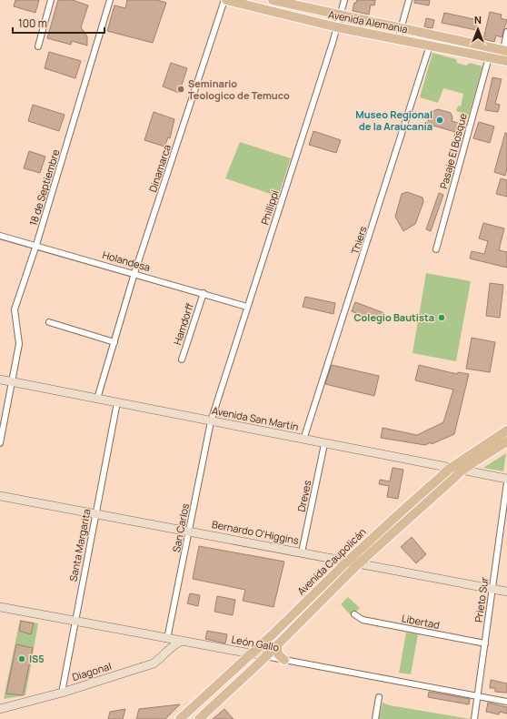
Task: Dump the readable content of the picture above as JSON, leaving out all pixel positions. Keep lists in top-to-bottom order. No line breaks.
{"streets":{"main road":["Avenida Alemania","Avenida San Martín","Bernardo O'Higgins","Avenida Caupolicán","León Gallo","Diagonal"],"street":["Pasaje El Bosque","Dinamarca","18 de Septiembre","Phillippi","Thiers","Holandesa","Hamdorff","Dreves","San Carlos","Santa Margarita","Prieto Sur","Libertad"]},"crossings":[["Avenida Alemania","Pasaje El Bosque"],["Avenida Alemania","Dinamarca"],["Avenida Alemania","Phillippi"],["Avenida Alemania","Thiers"],["Dinamarca","Holandesa"],["Dinamarca","Avenida San Martín"],["18 de Septiembre","Holandesa"],["18 de Septiembre","Avenida San Martín"],["Phillippi","Holandesa"],["Phillippi","Avenida San Martín"],["Phillippi","San Carlos"],["Thiers","Avenida San Martín"],["Holandesa","Hamdorff"],["Avenida San Martín","Dreves"],["Avenida San Martín","San Carlos"],["Avenida San Martín","Santa Margarita"],["Avenida San Martín","Avenida Caupolicán"],["Dreves","Bernardo O'Higgins"],["San Carlos","Bernardo O'Higgins"],["San Carlos","León Gallo"],["Bernardo O'Higgins","Santa Margarita"],["Bernardo O'Higgins","Avenida Caupolicán"],["Bernardo O'Higgins","Prieto Sur"],["Santa Margarita","León Gallo"],["Santa Margarita","Diagonal"],["Avenida Caupolicán","León Gallo"],["Prieto Sur","Libertad"],["Prieto Sur","León Gallo"],["León Gallo","Diagonal"]],"places":["Seminario Teologico de Temuco","Museo Regional de la Araucanía","Colegio Bautista","IS5"],"scale_bar":"100 m","north":"top"}
